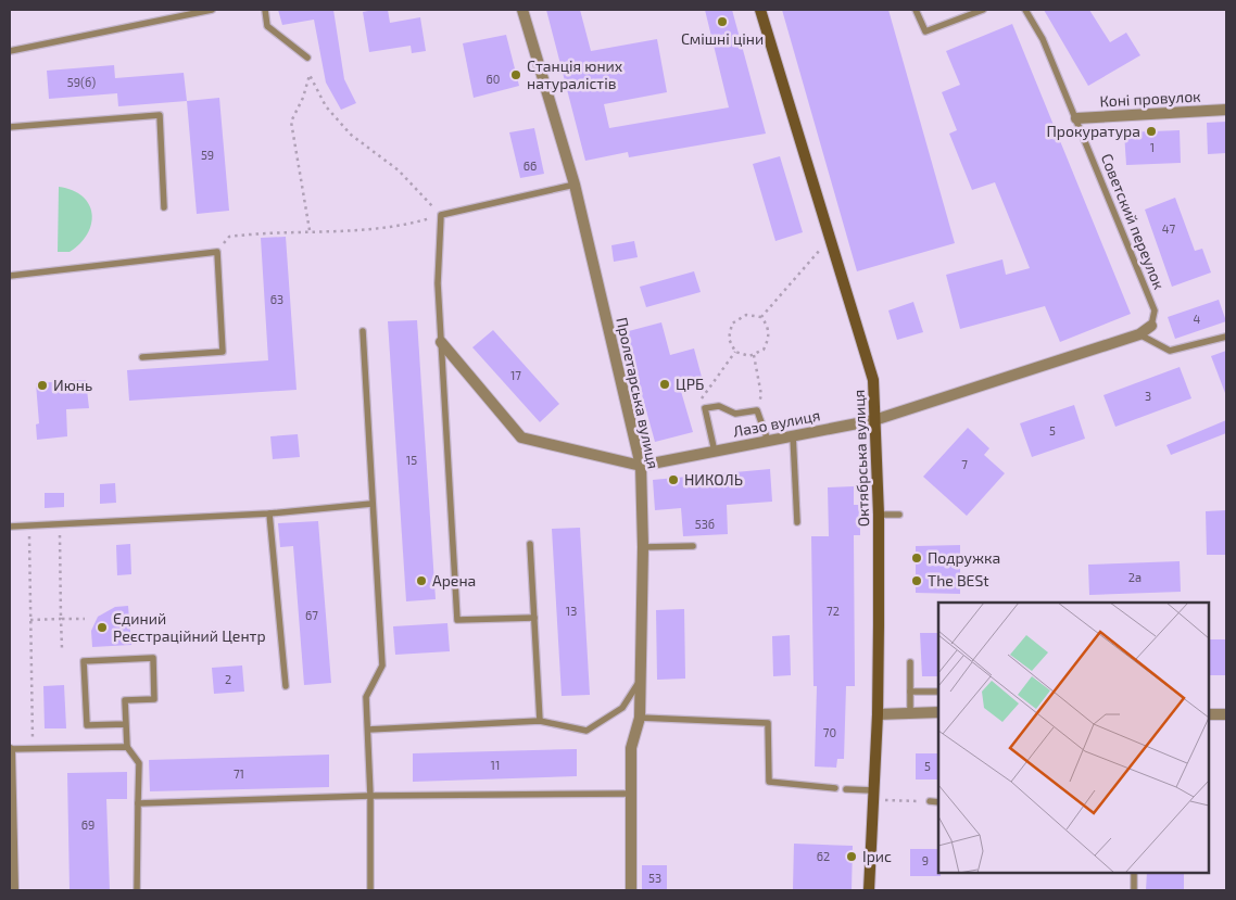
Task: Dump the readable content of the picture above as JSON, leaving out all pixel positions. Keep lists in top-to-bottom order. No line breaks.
{"streets":{"main road":["Октябрська вулиця"],"street":["Коні провулок","Пролетарська вулиця","Лазо вулиця"],"lane":["Советский переулок"]},"crossings":[["Коні провулок","Советский переулок"],["Советский переулок","Лазо вулиця"],["Пролетарська вулиця","Лазо вулиця"],["Лазо вулиця","Октябрська вулиця"]],"places":["Смішні ціни","Станція юних натуралістів","Прокуратура","ЦРБ","Июнь","НИКОЛЬ","Подружка","Арена","The BESt","Єдиний Реєстраційний Центр","Ірис"],"house_numbers":["60","59(б)","1","59","66","47","63","4","17","3","5","15","7","53б","2а","13","72","67","2","70","11","5","71","69","62","9","53"]}
